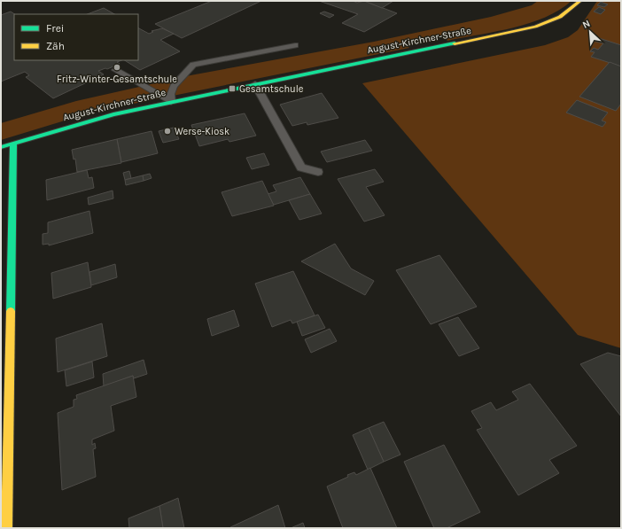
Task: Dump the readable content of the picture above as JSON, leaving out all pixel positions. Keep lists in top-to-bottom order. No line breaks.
{"streets":{"street":["August-Kirchner-Straße"]},"places":{"other":["Fritz-Winter-Gesamtschule","Werse-Kiosk"],"transit":["Gesamtschule"]},"legend":["Frei","Zäh"],"north":"top left"}
